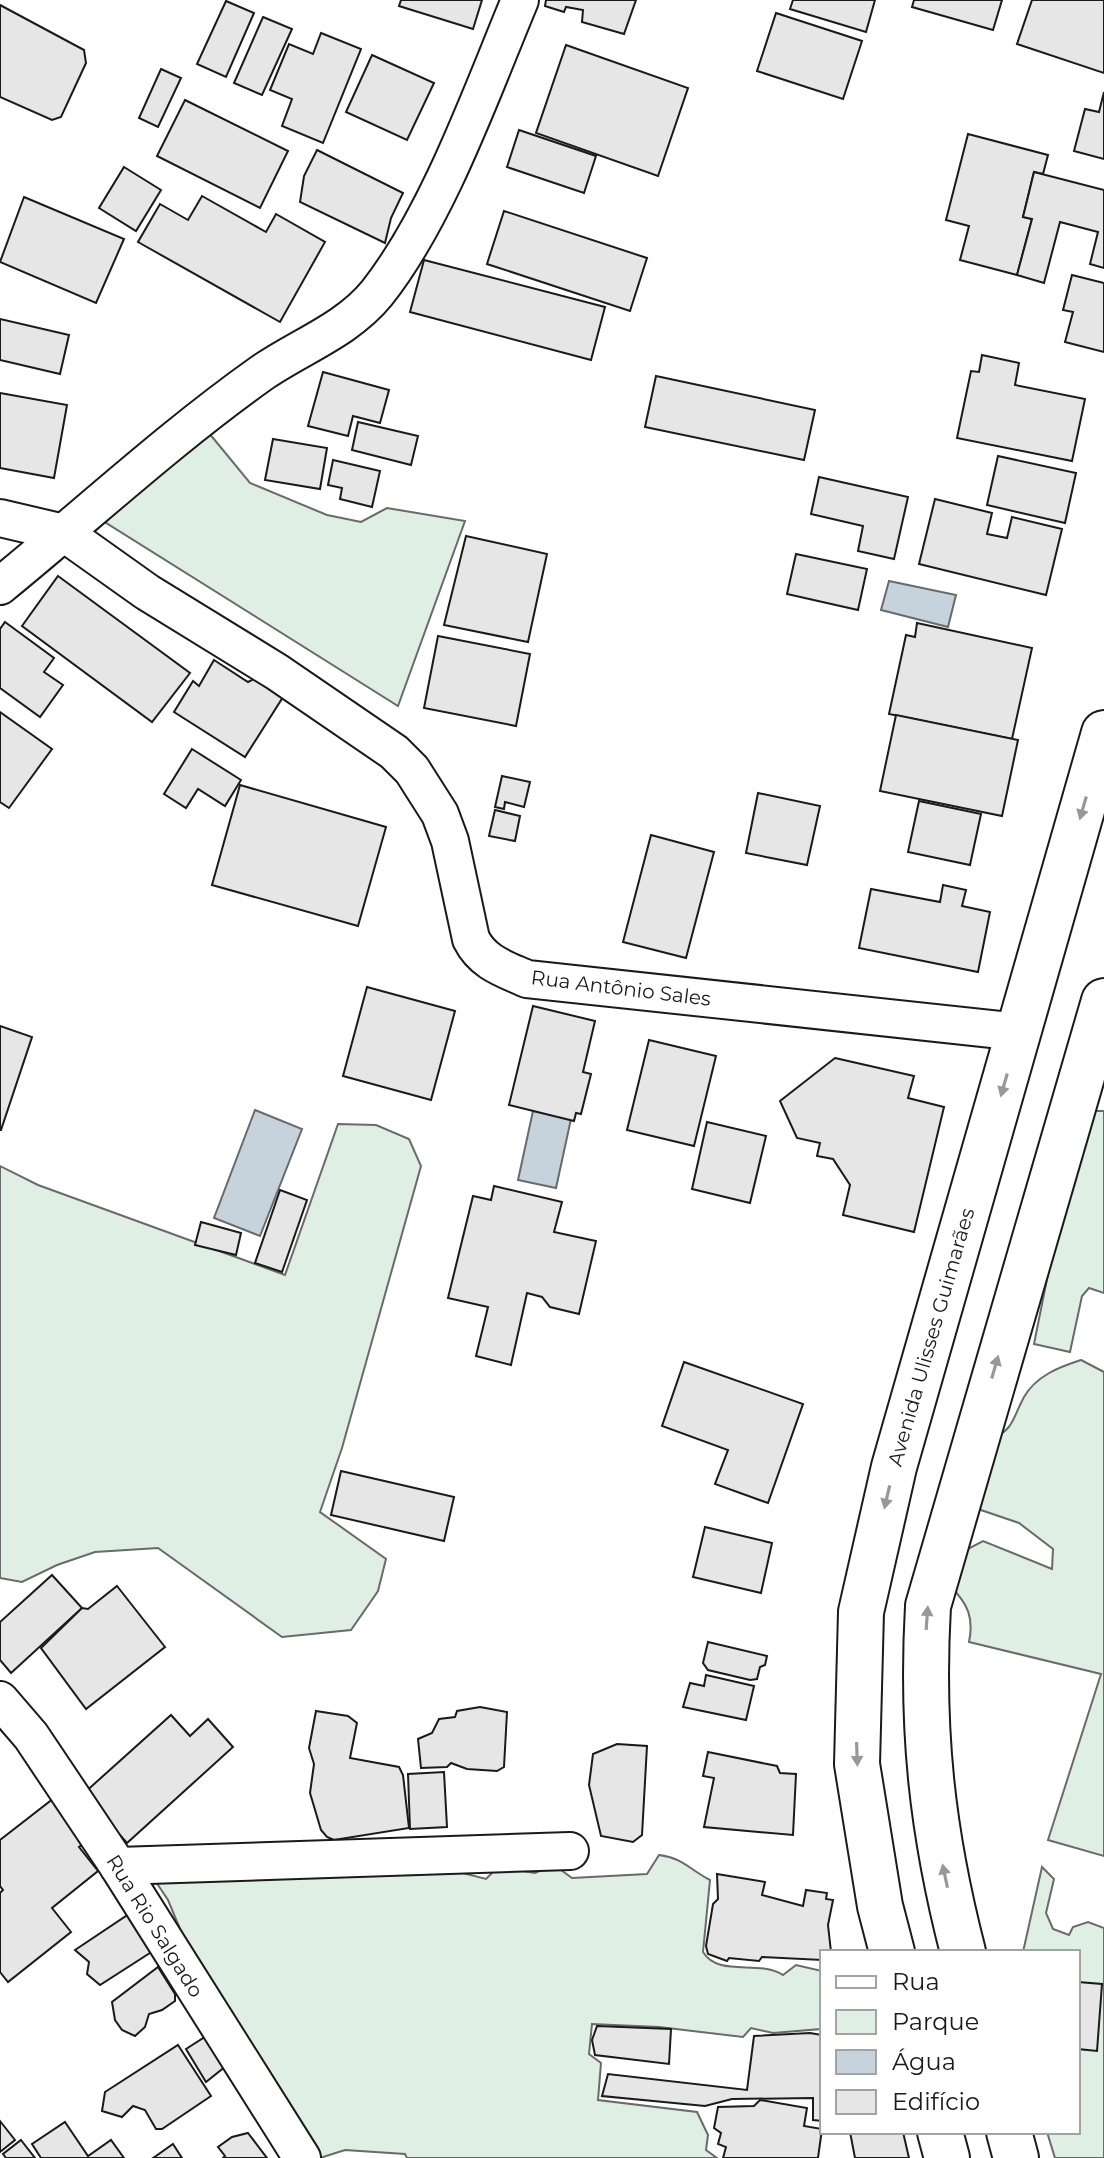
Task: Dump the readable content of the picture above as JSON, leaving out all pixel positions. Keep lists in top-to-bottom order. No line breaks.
{"streets":{"main road":["Avenida Ulisses Guimarães"],"street":["Rua Antônio Sales","Rua Rio Salgado"]},"crossings":[["Rua Antônio Sales","Avenida Ulisses Guimarães"]],"legend":["Rua","Parque","Água","Edifício"]}
